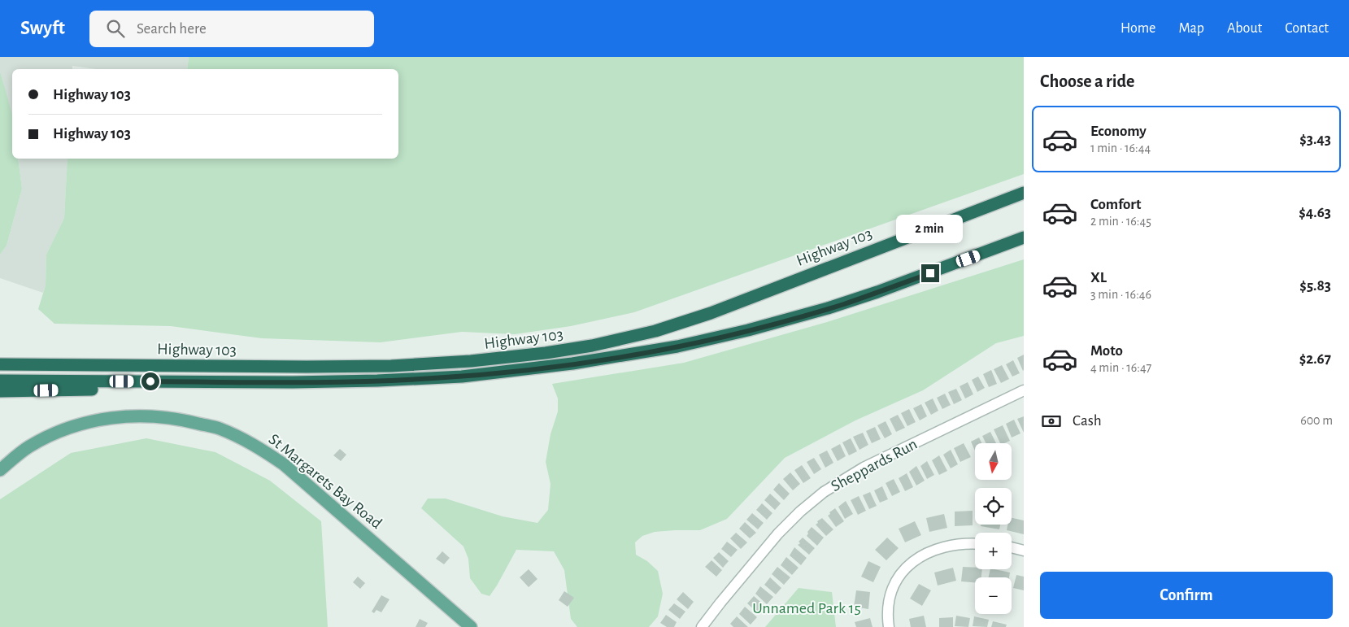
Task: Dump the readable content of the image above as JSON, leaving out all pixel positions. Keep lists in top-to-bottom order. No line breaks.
{"streets":{"highway":["Highway 103"],"main road":["St Margarets Bay Road"],"street":["Sheppards Run"]},"parks":["Unnamed Park 15"],"north":"bottom","page":{"header":"Swyft","search":"Search here","nav":["Home","Map","About","Contact"],"heading":"Choose a ride","banner":["Highway 103","Highway 103"],"list":[{"name":"Economy","note":"1 min · 16:44","value":"$3.43"},{"name":"Comfort","note":"2 min · 16:45","value":"$4.63"},{"name":"XL","note":"3 min · 16:46","value":"$5.83"},{"name":"Moto","note":"4 min · 16:47","value":"$2.67"}],"bubble":"2 min","pay":["Cash","600 m"],"map_buttons":["+","−"],"buttons":"Confirm"}}
